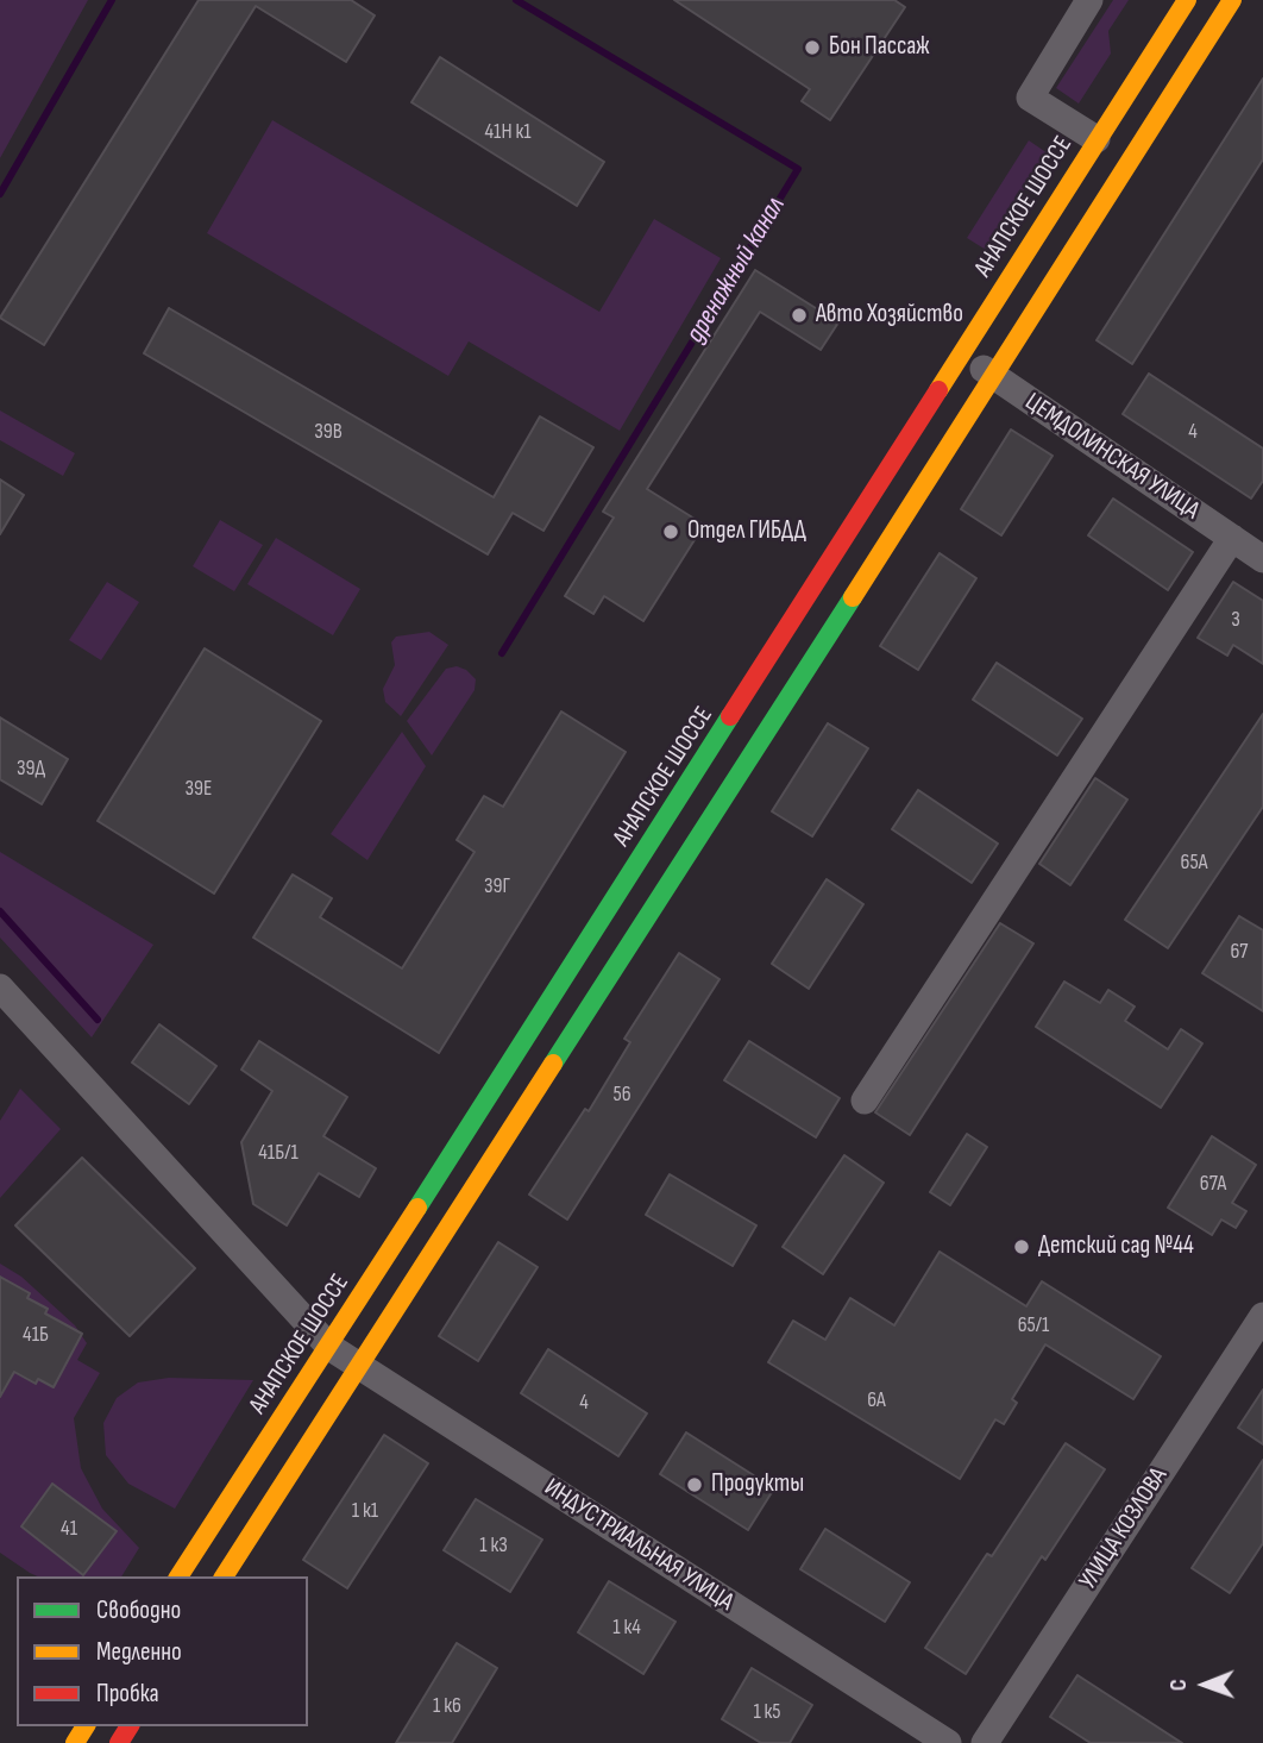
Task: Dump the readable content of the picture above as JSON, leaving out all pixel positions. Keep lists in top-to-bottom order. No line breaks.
{"streets":{"highway":["АНАПСКОЕ ШОССЕ"],"street":["ЦЕМДОЛИНСКАЯ УЛИЦА","УЛИЦА КОЗЛОВА","ИНДУСТРИАЛЬНАЯ УЛИЦА"]},"crossings":[["АНАПСКОЕ ШОССЕ","ЦЕМДОЛИНСКАЯ УЛИЦА"],["АНАПСКОЕ ШОССЕ","ИНДУСТРИАЛЬНАЯ УЛИЦА"]],"water":["дренажный канал"],"places":["Бон Пассаж","Авто Хозяйство","Отдел ГИБДД","Детский сад №44","Продукты"],"house_numbers":["41Н к1","39В","4","3","39Д","39Е","65А","39Г","67","56","41Б/1","67А","65/1","41Б","6А","4","1 к1","41","1 к3","1 к4","1 к6","1 к5"],"legend":["Свободно","Медленно","Пробка"],"north":"left"}
